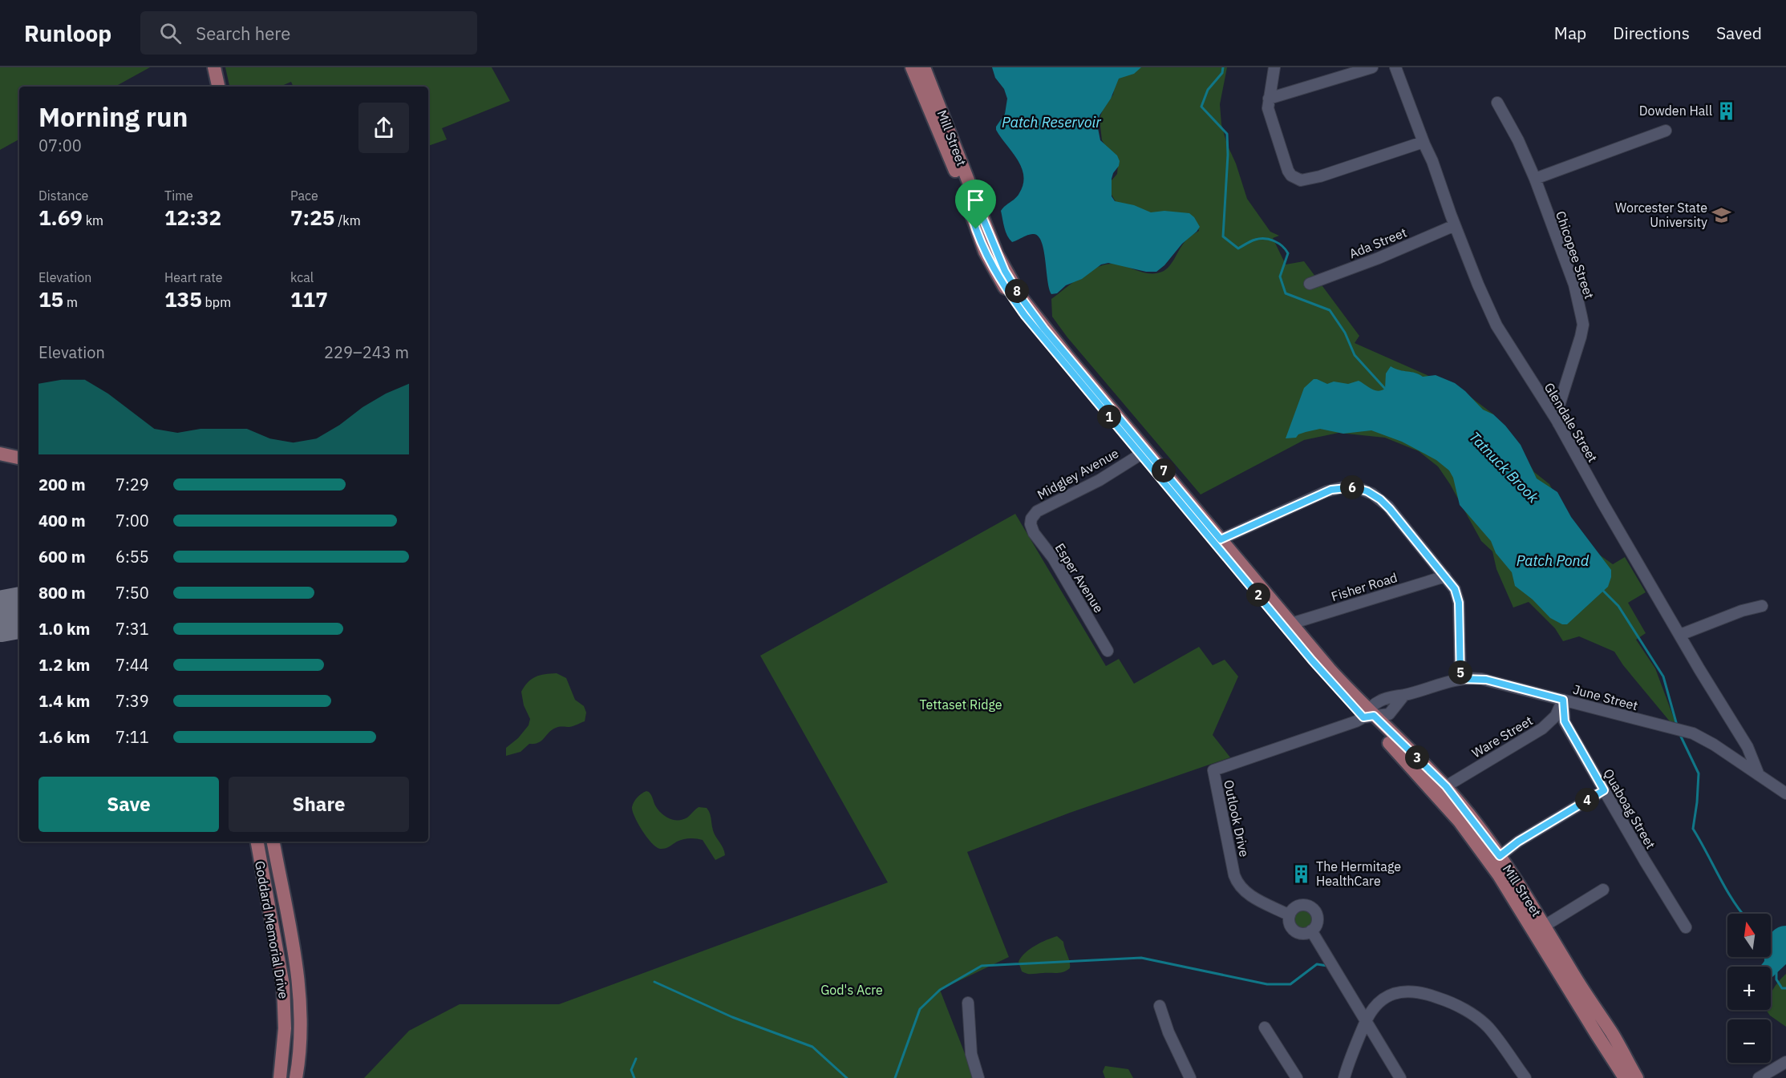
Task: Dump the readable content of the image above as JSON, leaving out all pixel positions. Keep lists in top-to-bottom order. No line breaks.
{"streets":{"main road":["Mill Street","Goddard Memorial Drive"],"street":["Ada Street","Chicopee Street","Glendale Street","Midgley Avenue","Esper Avenue","Fisher Road","June Street","Ware Street","Quaboag Street","Outlook Drive"]},"crossings":[["Mill Street","Midgley Avenue"],["Mill Street","Fisher Road"],["Mill Street","June Street"],["Mill Street","Ware Street"],["Mill Street","Outlook Drive"],["Ada Street","Glendale Street"],["Chicopee Street","Glendale Street"],["Glendale Street","June Street"],["Midgley Avenue","Esper Avenue"],["June Street","Ware Street"],["June Street","Quaboag Street"],["June Street","Outlook Drive"],["Ware Street","Quaboag Street"]],"water":["Patch Reservoir","Tatnuck Brook","Patch Pond"],"parks":["Tettaset Ridge","God's Acre"],"places":{"building":["Dowden Hall","The Hermitage HealthCare"],"school or university":["Worcester State University"]},"north":"top","page":{"header":"Runloop","search":"Search here","nav":["Map","Directions","Saved"],"heading":["Morning run","07:00"],"stats":[["Distance","1.69 km"],["Time","12:32"],["Pace","7:25 /km"],["Elevation","15 m"],["Heart rate","135 bpm"],["kcal","117"]],"pins":["8","1","7","6","2","5","3","4"],"chart":["Elevation","229–243 m"],"list":[{"name":"200 m","note":"7:29"},{"name":"400 m","note":"7:00"},{"name":"600 m","note":"6:55"},{"name":"800 m","note":"7:50"},{"name":"1.0 km","note":"7:31"},{"name":"1.2 km","note":"7:44"},{"name":"1.4 km","note":"7:39"},{"name":"1.6 km","note":"7:11"}],"buttons":["Save","Share"],"map_buttons":["+","−"]}}
